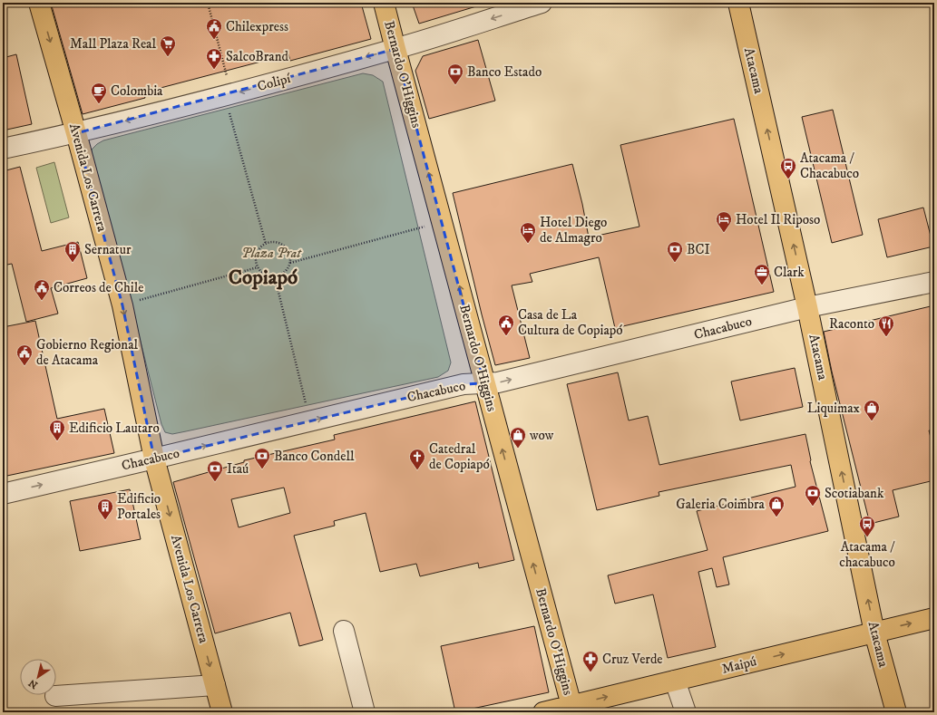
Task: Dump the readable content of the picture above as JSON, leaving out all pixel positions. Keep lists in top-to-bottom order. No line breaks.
{"streets":{"main road":["Atacama","Bernardo O'Higgins","Avenida Los Carrera","Maipú"],"street":["Colipí","Chacabuco"]},"crossings":[["Atacama","Chacabuco"],["Atacama","Maipú"],["Bernardo O'Higgins","Colipí"],["Bernardo O'Higgins","Chacabuco"],["Bernardo O'Higgins","Maipú"],["Colipí","Avenida Los Carrera"],["Avenida Los Carrera","Chacabuco"]],"one_way":["Atacama","Bernardo O'Higgins","Colipí","Avenida Los Carrera","Chacabuco","Maipú"],"districts":["Copiapó"],"parks":["Plaza Prat"],"places":{"public building":["Chilexpress","Correos de Chile","Casa de La Cultura de Copiapó","Gobierno Regional de Atacama"],"supermarket":["Mall Plaza Real"],"pharmacy":["SalcoBrand","Cruz Verde"],"bank":["Banco Estado","BCI","Banco Condell","Itaú","Scotiabank"],"cafe":["Colombia"],"bus stop":["Atacama / Chacabuco","Atacama / chacabuco"],"hotel":["Hotel Il Riposo","Hotel Diego de Almagro"],"building":["Sernatur","Edificio Lautaro","Edificio Portales"],"office":["Clark"],"restaurant":["Raconto"],"shop":["Liquimax","wow","Galeria Coimbra"],"church":["Catedral de Copiapó"]},"north":"bottom left"}
